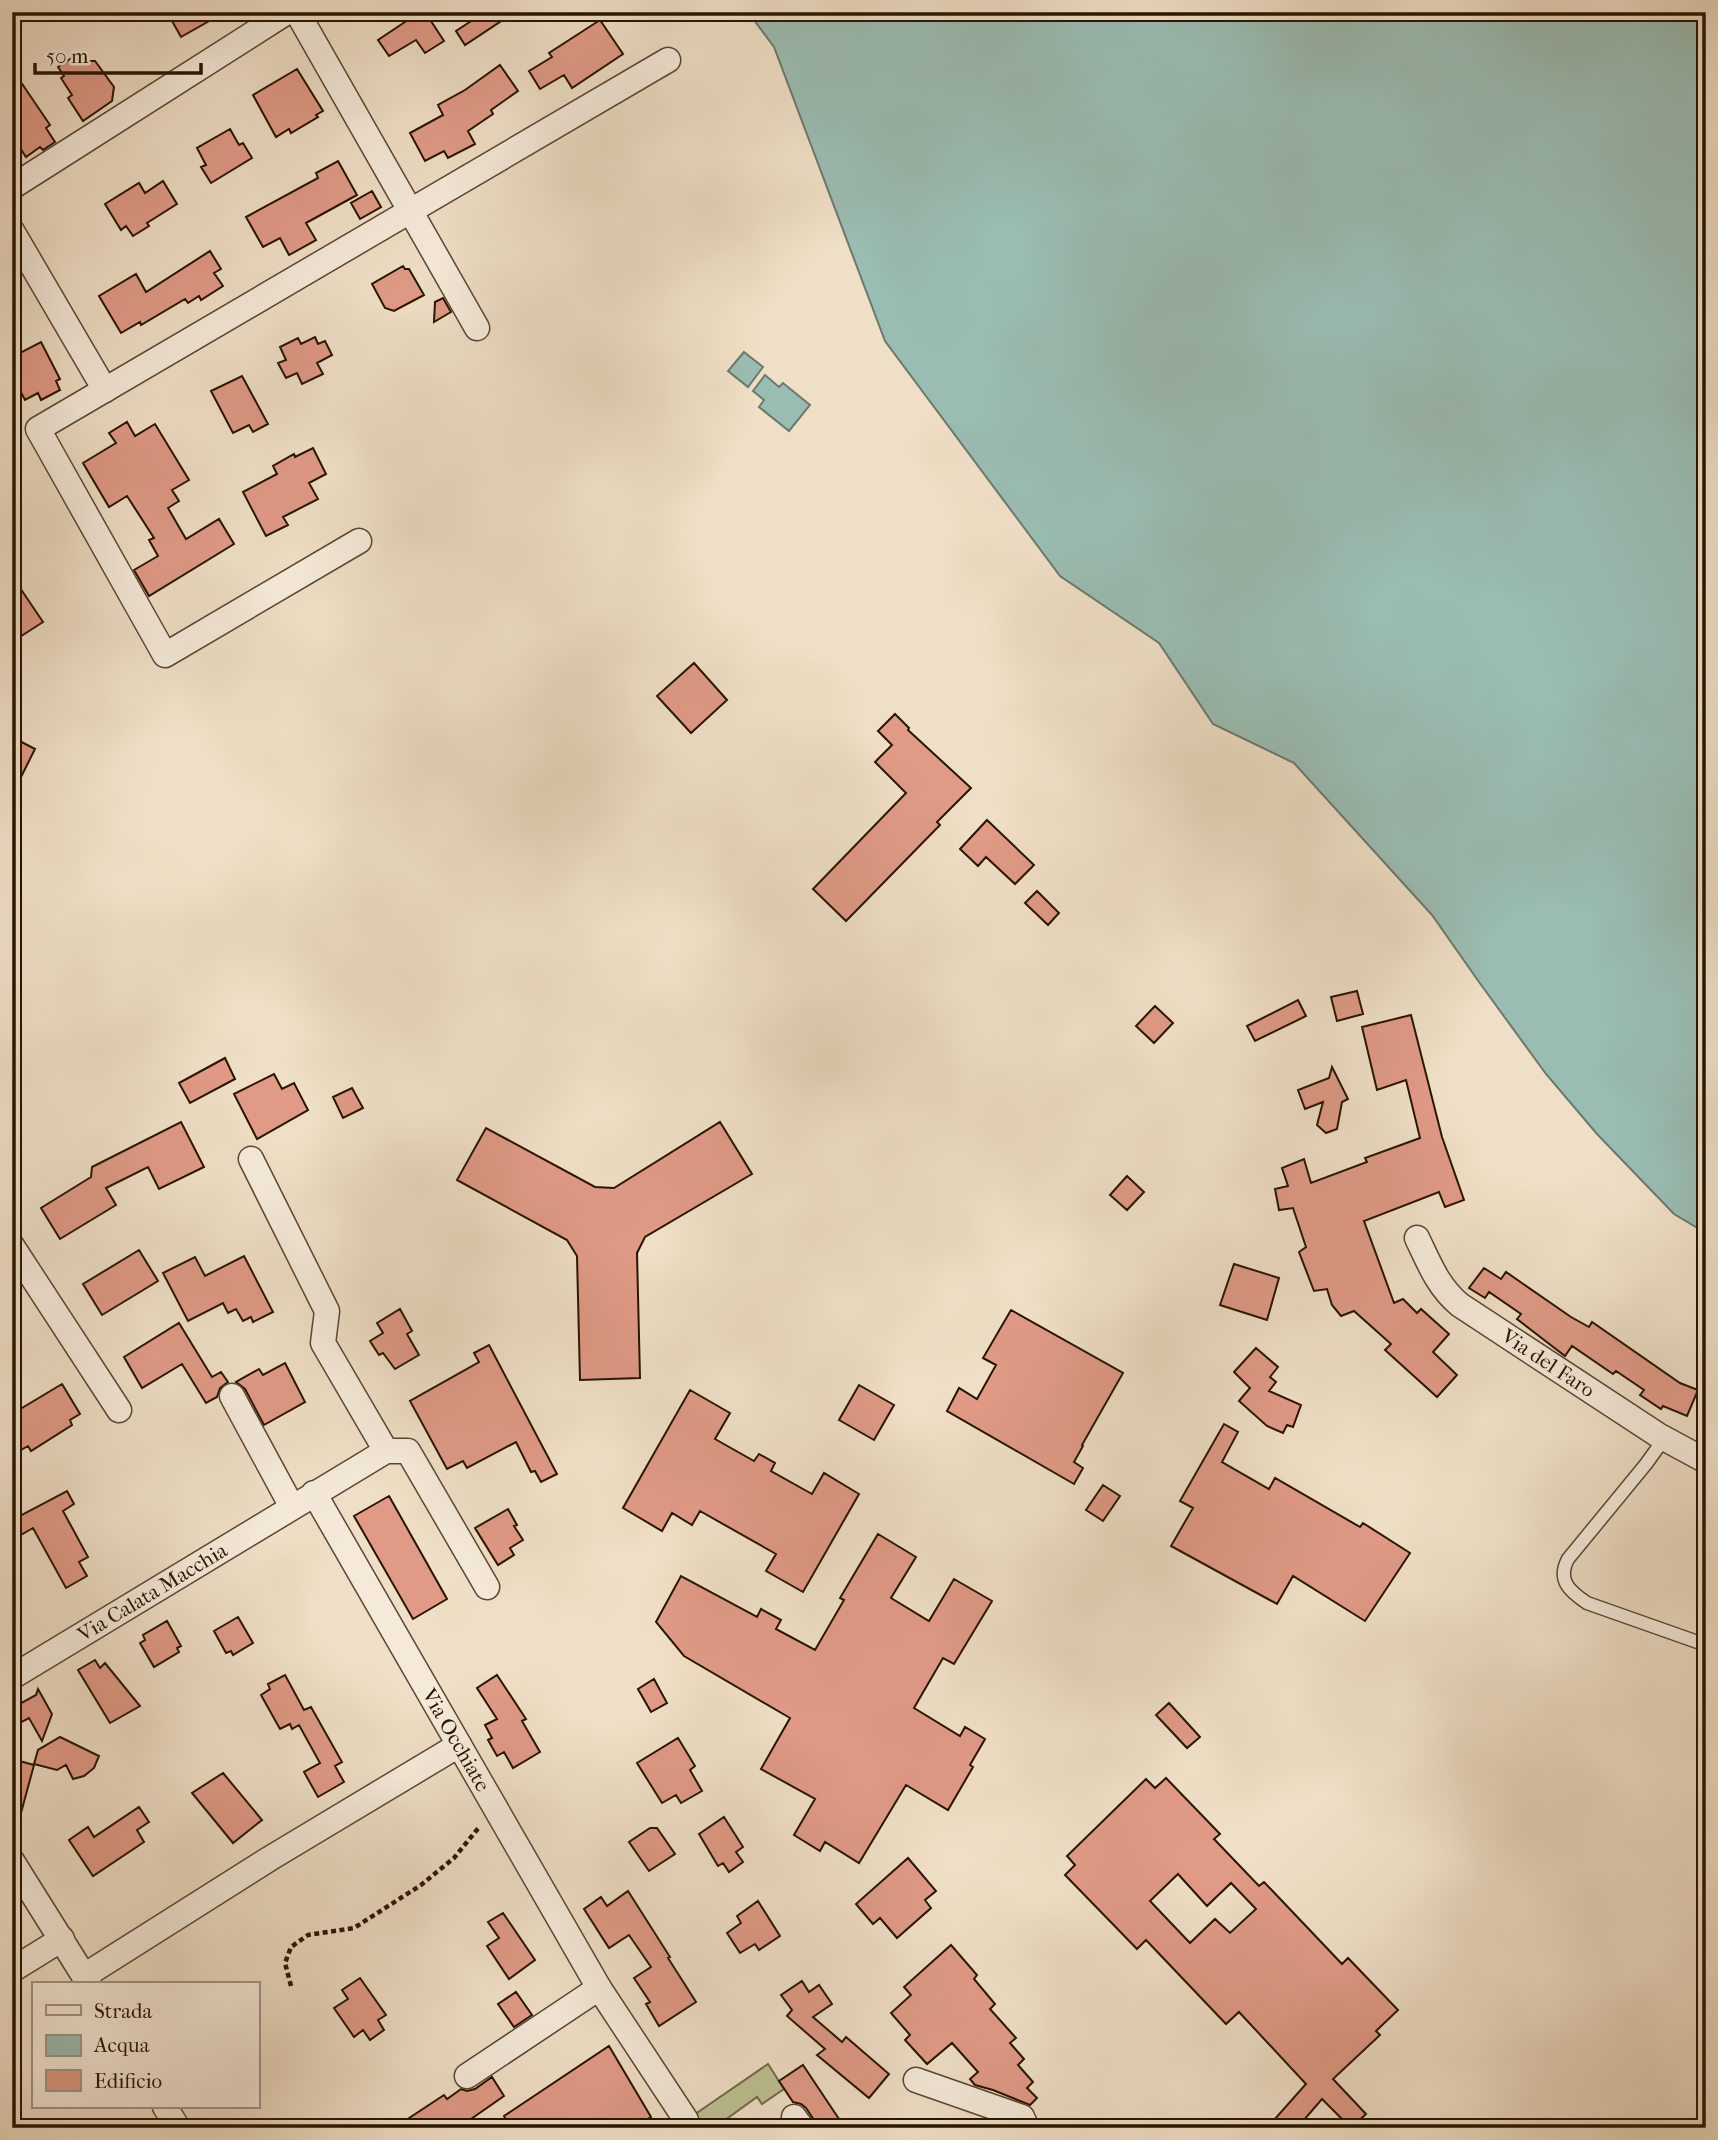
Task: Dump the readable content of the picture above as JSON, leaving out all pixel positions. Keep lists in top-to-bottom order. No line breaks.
{"streets":{"street":["Via del Faro","Via Calata Macchia","Via Occhiate"]},"crossings":[["Via Calata Macchia","Via Occhiate"]],"legend":["Strada","Acqua","Edificio"],"scale_bar":"50 m"}
